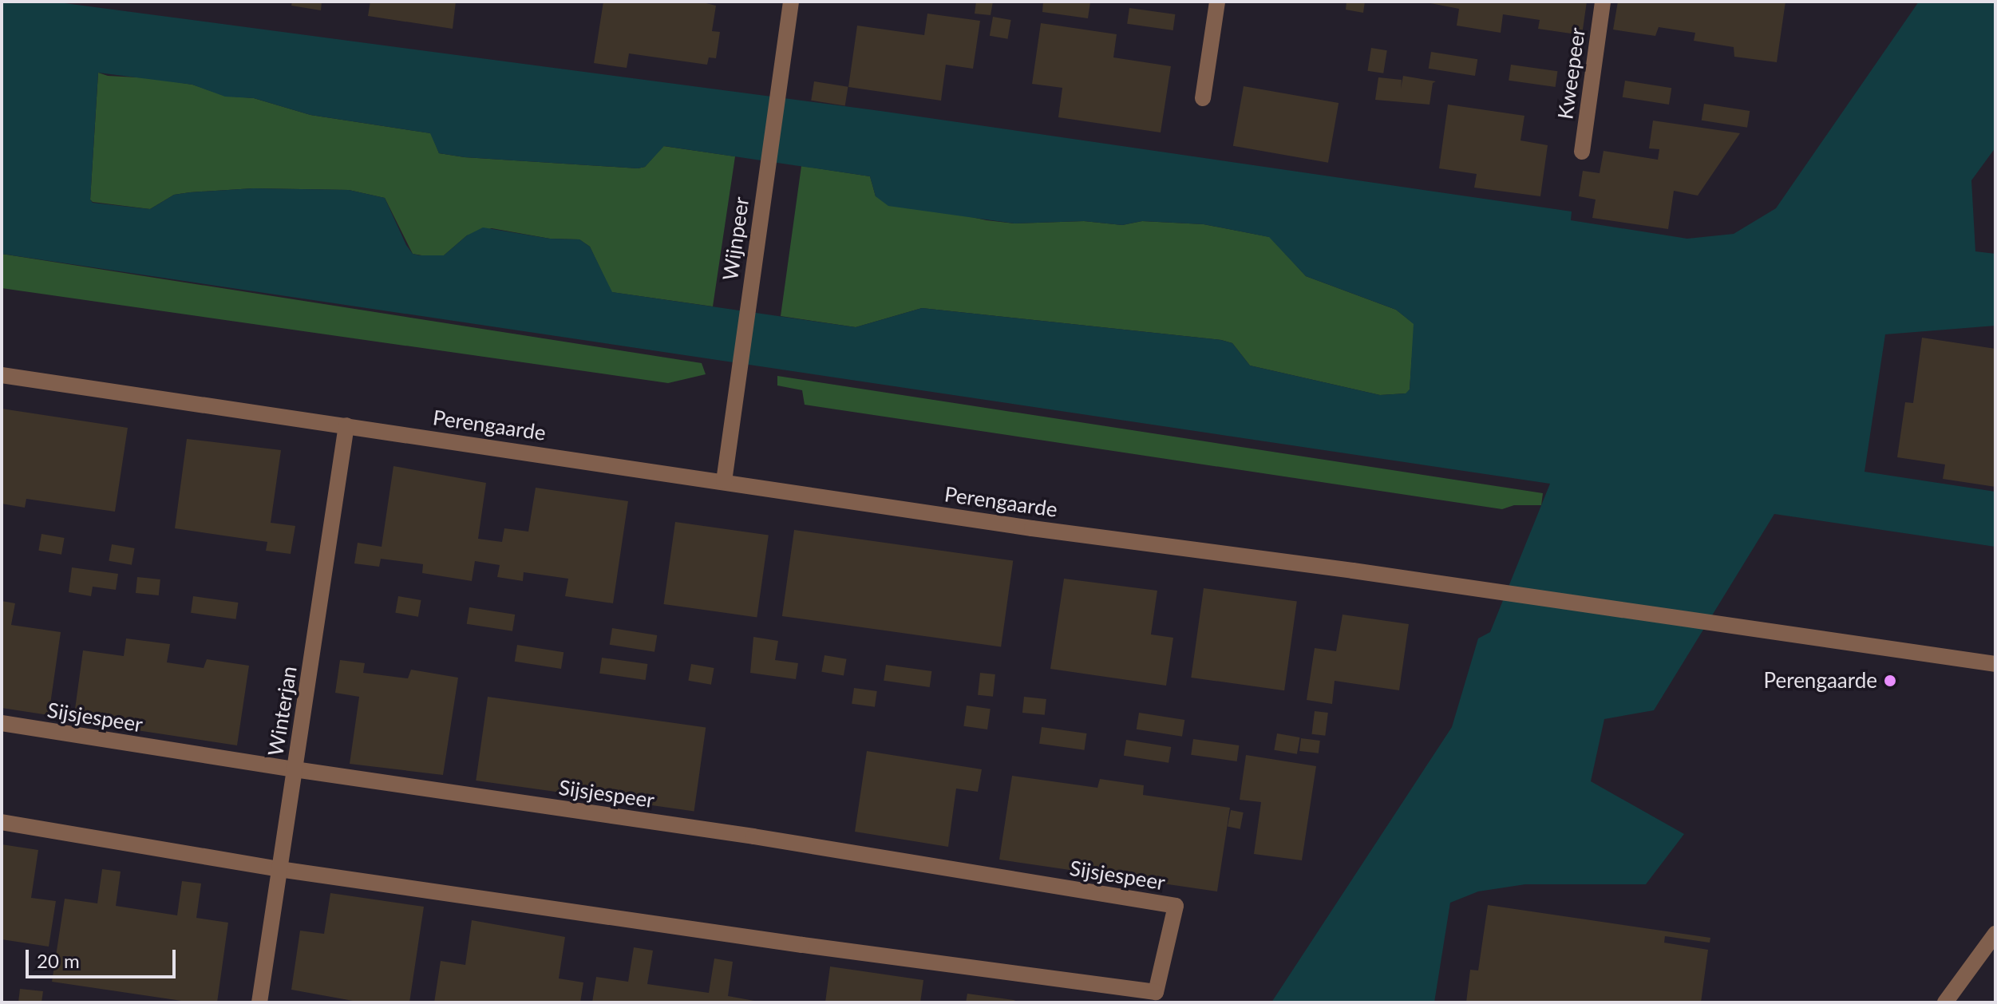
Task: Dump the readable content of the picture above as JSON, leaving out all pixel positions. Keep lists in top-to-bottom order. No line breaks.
{"streets":{"street":["Kweepeer","Wijnpeer","Perengaarde","Winterjan","Sijsjespeer"]},"crossings":[["Wijnpeer","Perengaarde"],["Perengaarde","Winterjan"],["Winterjan","Sijsjespeer"]],"places":["Perengaarde"],"scale_bar":"20 m"}
